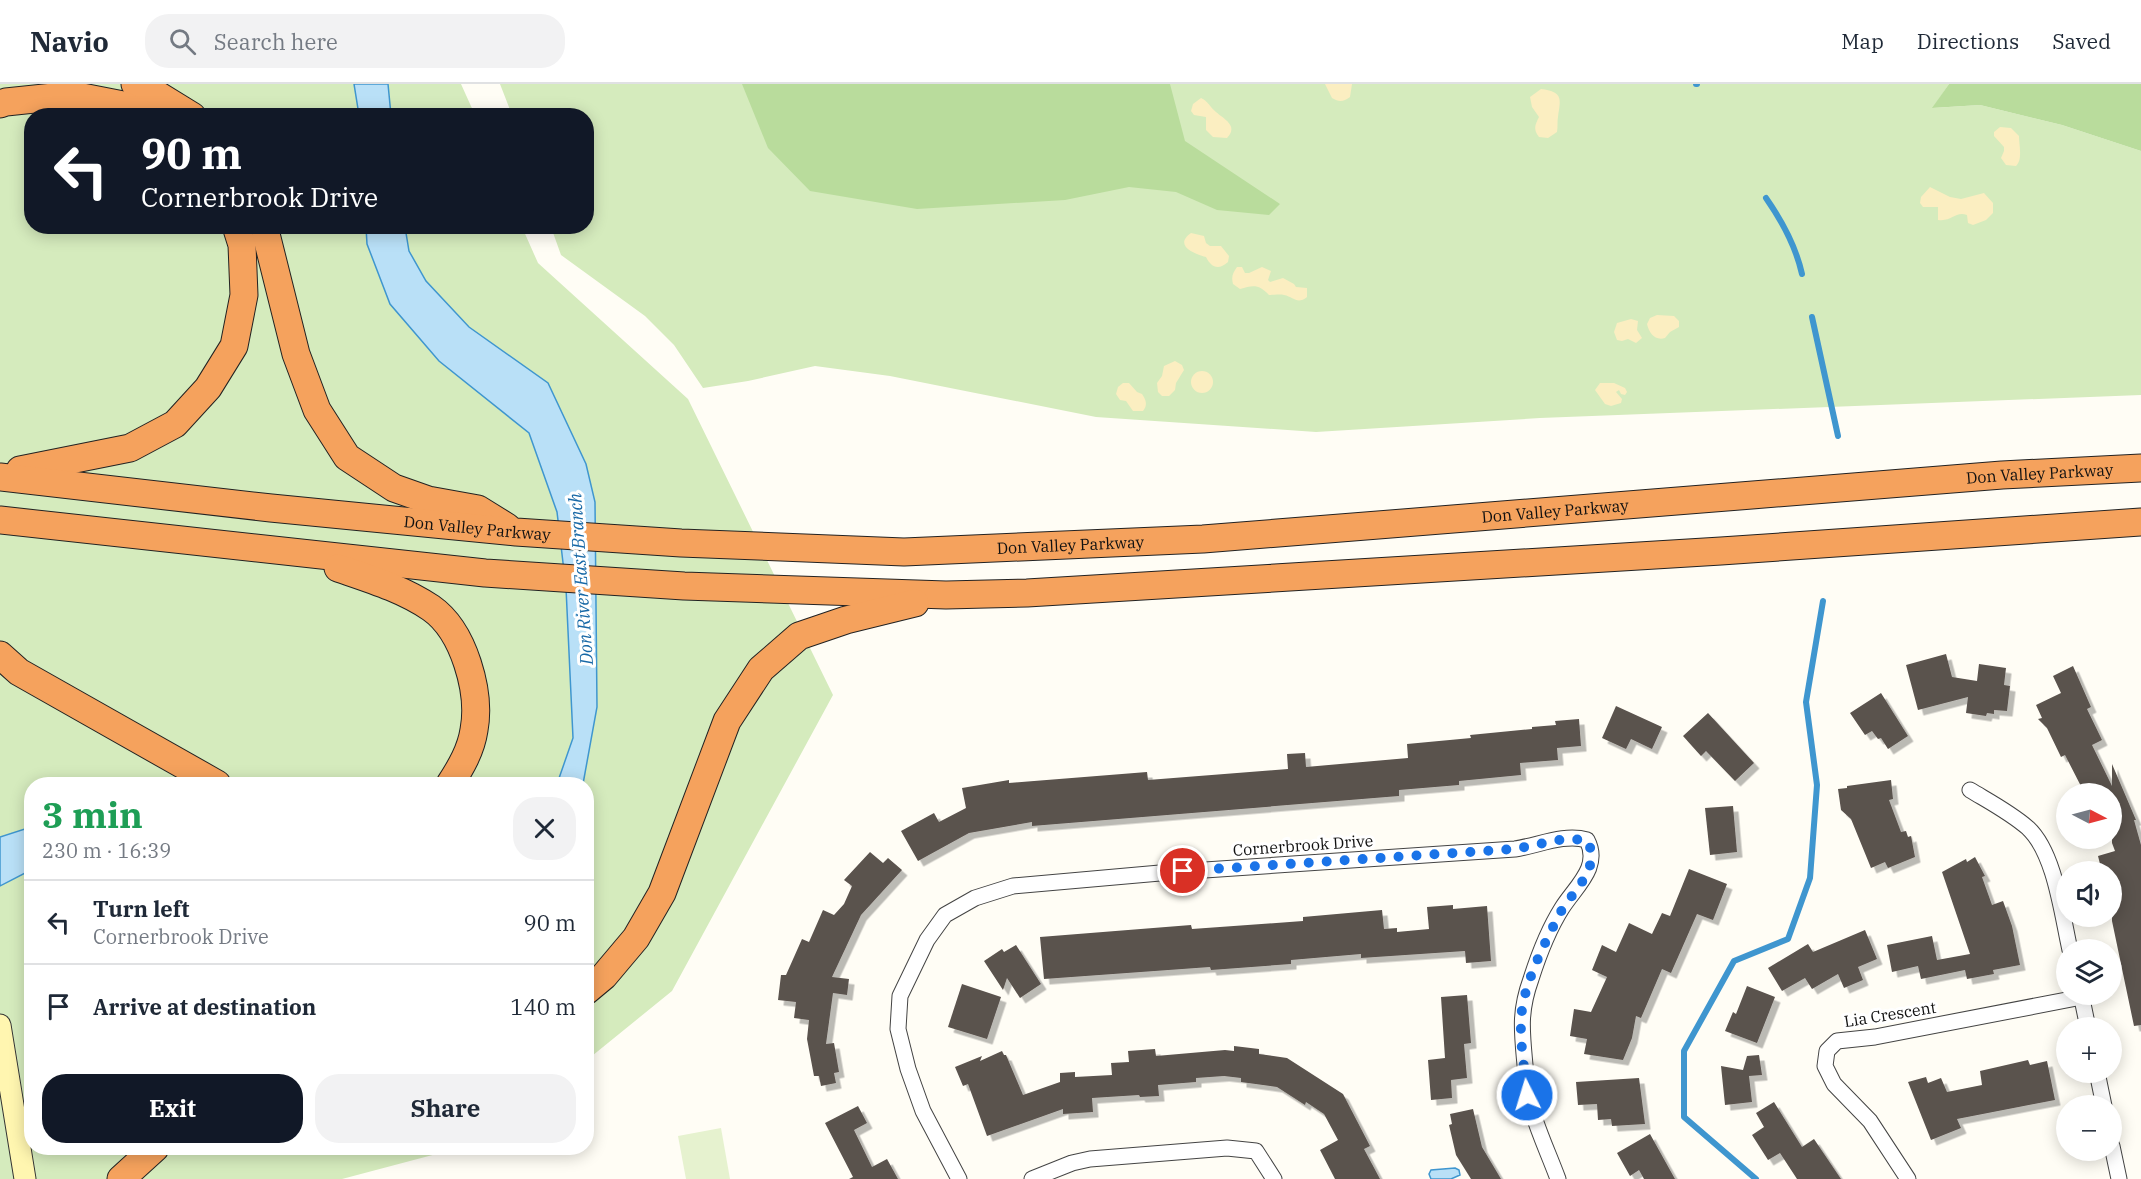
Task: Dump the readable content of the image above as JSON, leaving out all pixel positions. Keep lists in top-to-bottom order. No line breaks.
{"streets":{"highway":["Don Valley Parkway"],"street":["Cornerbrook Drive","Lia Crescent"]},"water":["Don River East Branch"],"north":"right","page":{"header":"Navio","search":"Search here","nav":["Map","Directions","Saved"],"turn":["90 m","Cornerbrook Drive"],"heading":["3 min","230 m · 16:39"],"map_buttons":["+","−"],"list":[{"name":"Turn left","note":"Cornerbrook Drive","value":"90 m"},{"name":"Arrive at destination","value":"140 m"}],"buttons":["Exit","Share"]}}
